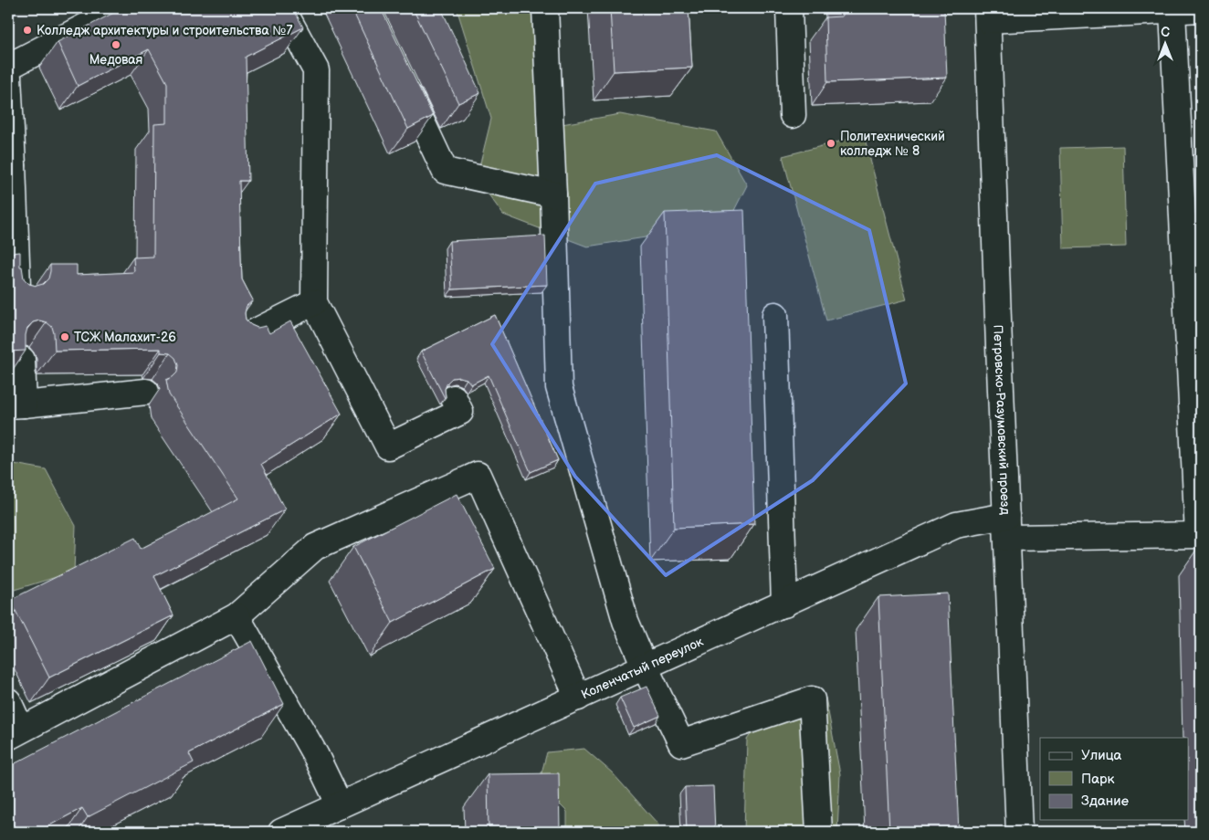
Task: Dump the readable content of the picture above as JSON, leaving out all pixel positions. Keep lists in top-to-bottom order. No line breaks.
{"streets":{"street":["Петровско-Разумовский проезд","Коленчатый переулок"]},"crossings":[["Петровско-Разумовский проезд","Коленчатый переулок"]],"places":["Колледж архитектуры и строительства №7","Медовая","Политехнический колледж № 8","ТСЖ Малахит-26"],"legend":["Улица","Парк","Здание"],"north":"top"}
